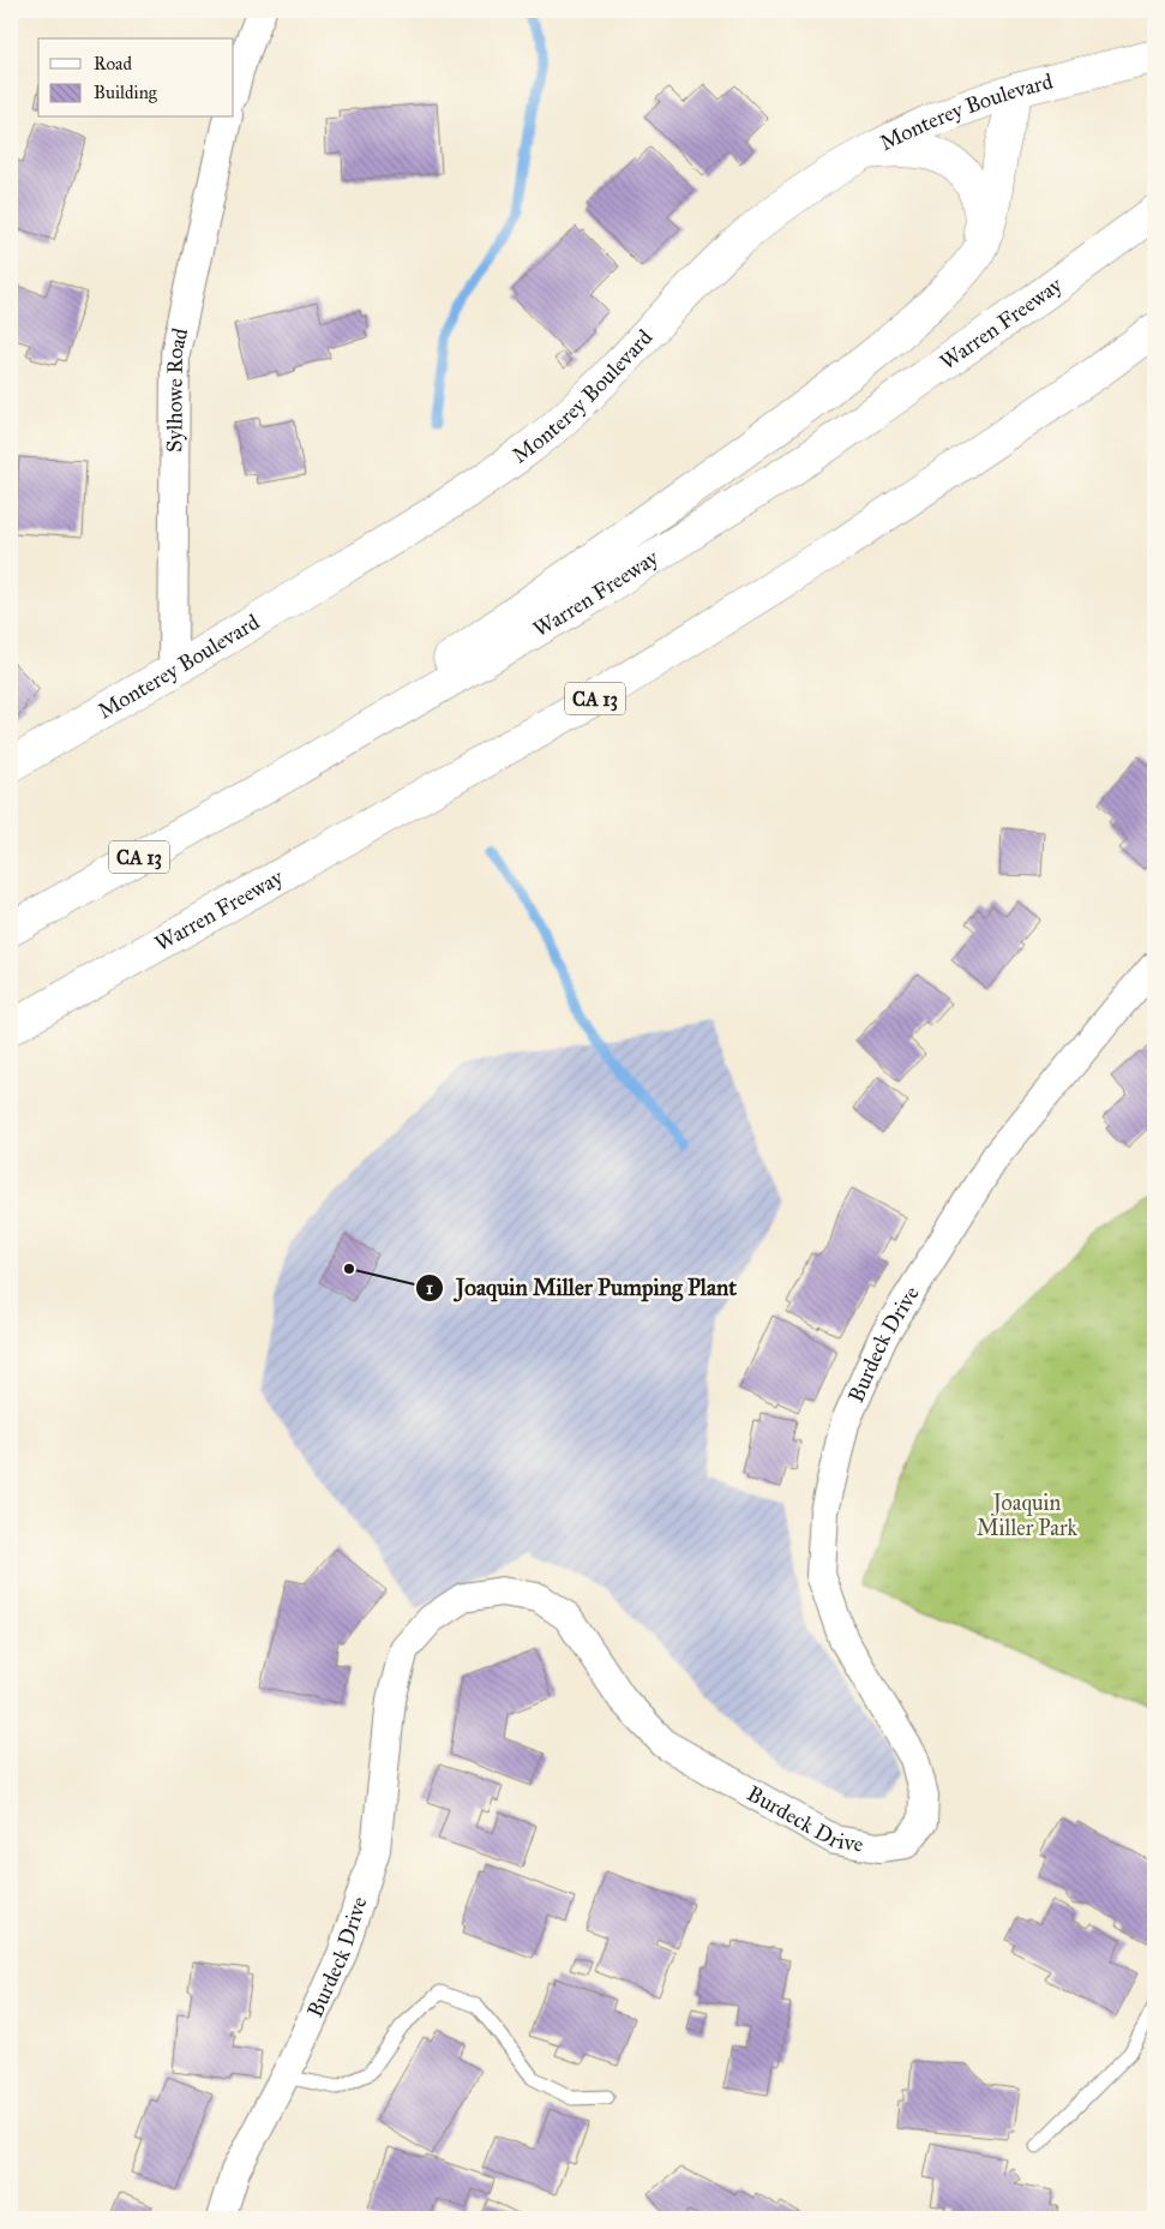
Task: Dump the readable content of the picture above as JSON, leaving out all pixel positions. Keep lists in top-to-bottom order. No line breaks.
{"streets":{"main road":["Monterey Boulevard","Warren Freeway","CA 13"],"street":["Sylhowe Road","Burdeck Drive"]},"crossings":[["Monterey Boulevard","Sylhowe Road"]],"parks":["Joaquin Miller Park"],"places":["Joaquin Miller Pumping Plant"],"legend":["Road","Building"]}
